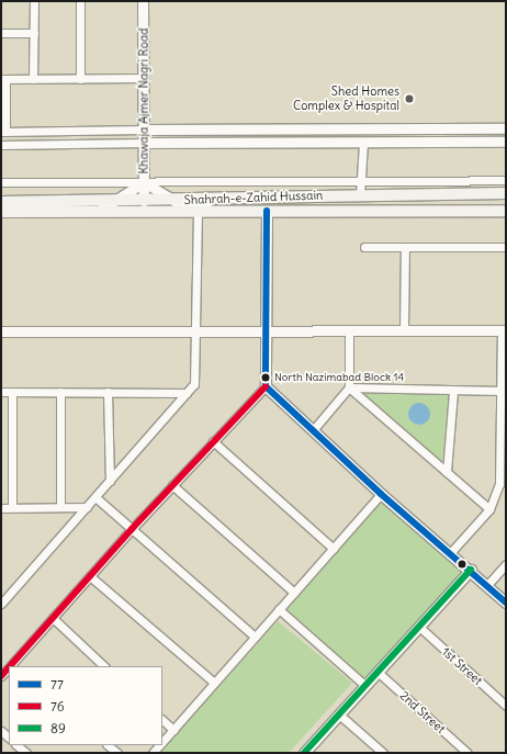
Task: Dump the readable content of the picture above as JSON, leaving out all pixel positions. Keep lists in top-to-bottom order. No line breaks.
{"streets":{"main road":["Shahrah-e-Zahid Hussain"],"street":["Khawaja Ajmer Nagri Road","1st Street","2nd Street"]},"crossings":[["Khawaja Ajmer Nagri Road","Shahrah-e-Zahid Hussain"]],"places":["Shed Homes Complex & Hospital","North Nazimabad Block 14"],"lines":["transit line 77","transit line 76","transit line 89"],"legend":["77","76","89"]}
